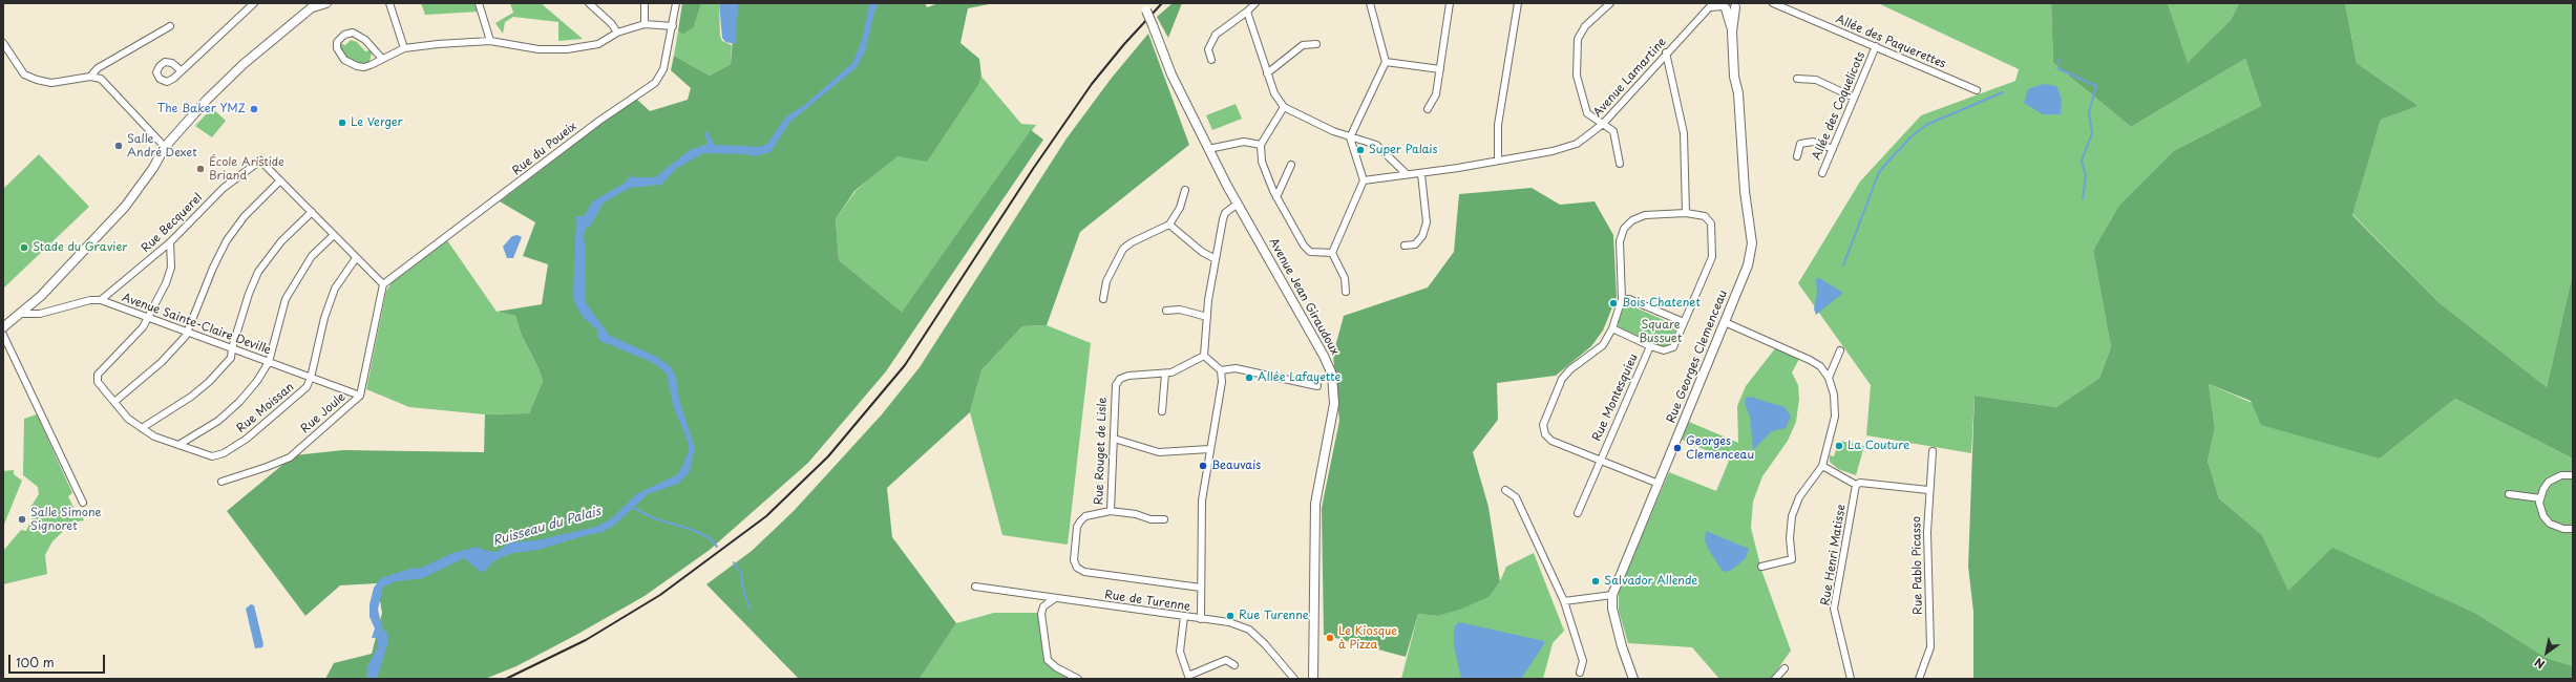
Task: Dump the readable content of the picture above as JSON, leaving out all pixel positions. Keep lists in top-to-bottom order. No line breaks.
{"streets":{"street":["Allée des Paquerettes","Avenue Lamartine","Allée des Coquelicots","Rue du Poueix","Rue Becquerel","Avenue Jean Giraudoux","Avenue Sainte-Claire Deville","Rue Georges Clemenceau","Rue Montesquieu","Rue Moissan","Rue Joule","Rue Rouget de Lisle","Rue Henri Matisse","Rue Pablo Picasso","Rue de Turenne"]},"crossings":[["Allée des Paquerettes","Allée des Coquelicots"],["Avenue Lamartine","Rue Georges Clemenceau"],["Rue du Poueix","Rue Becquerel"],["Rue du Poueix","Rue Joule"],["Rue Becquerel","Avenue Sainte-Claire Deville"],["Rue Becquerel","Rue Moissan"],["Rue Becquerel","Rue Joule"],["Avenue Sainte-Claire Deville","Rue Moissan"],["Avenue Sainte-Claire Deville","Rue Joule"]],"water":["Ruisseau du Palais"],"parks":["Square Bussuet"],"places":["The Baker YMZ","Le Verger","Salle André Dexet","Super Palais","École Aristide Briand","Stade du Gravier","Bois Chatenet","Allée Lafayette","La Couture","Georges Clemenceau","Beauvais","Salle Simone Signoret","Salvador Allende","Rue Turenne","Le Kiosque à Pizza"],"scale_bar":"100 m","north":"bottom left"}
